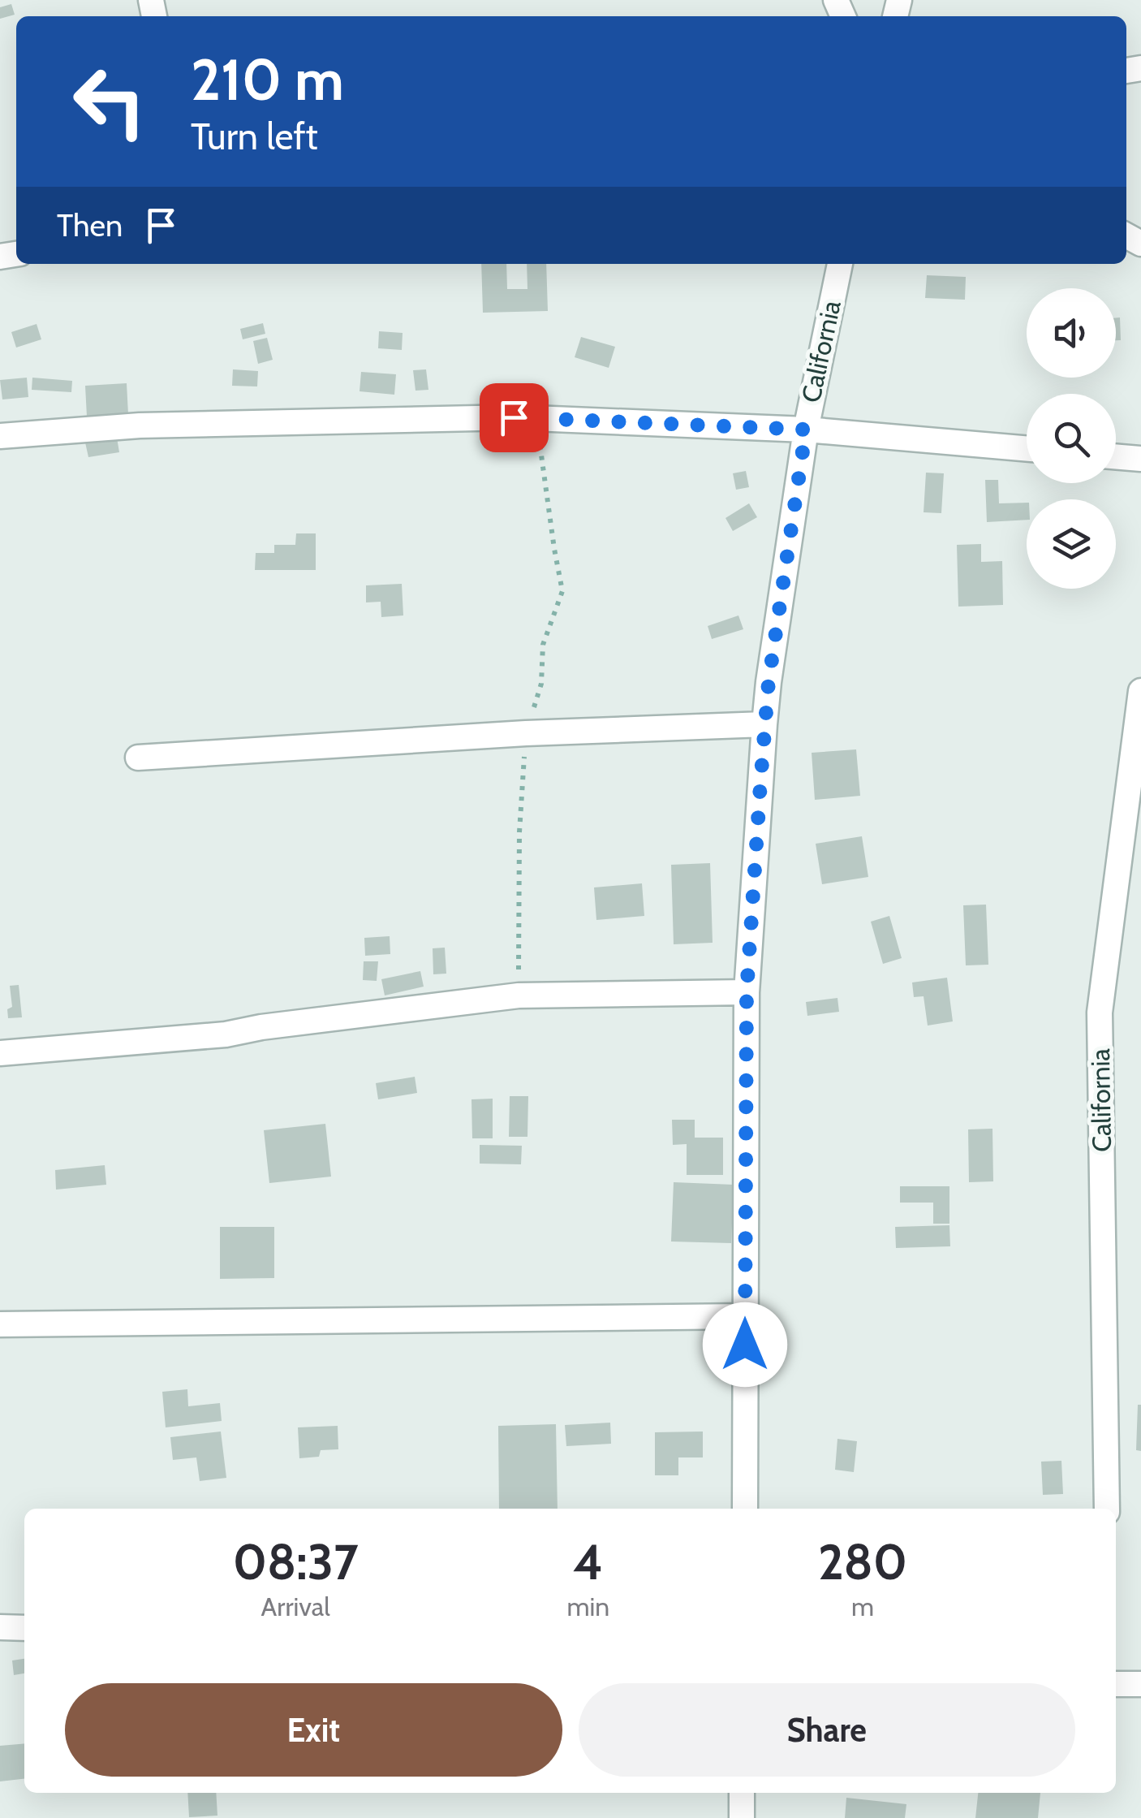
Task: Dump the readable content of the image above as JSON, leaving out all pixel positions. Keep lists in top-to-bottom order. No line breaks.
{"streets":{"street":["California"]},"page":{"turn":["210 m","Turn left"],"then":"Then","eta":["08:37","Arrival","4","min","280","m"],"buttons":["Exit","Share"]}}
